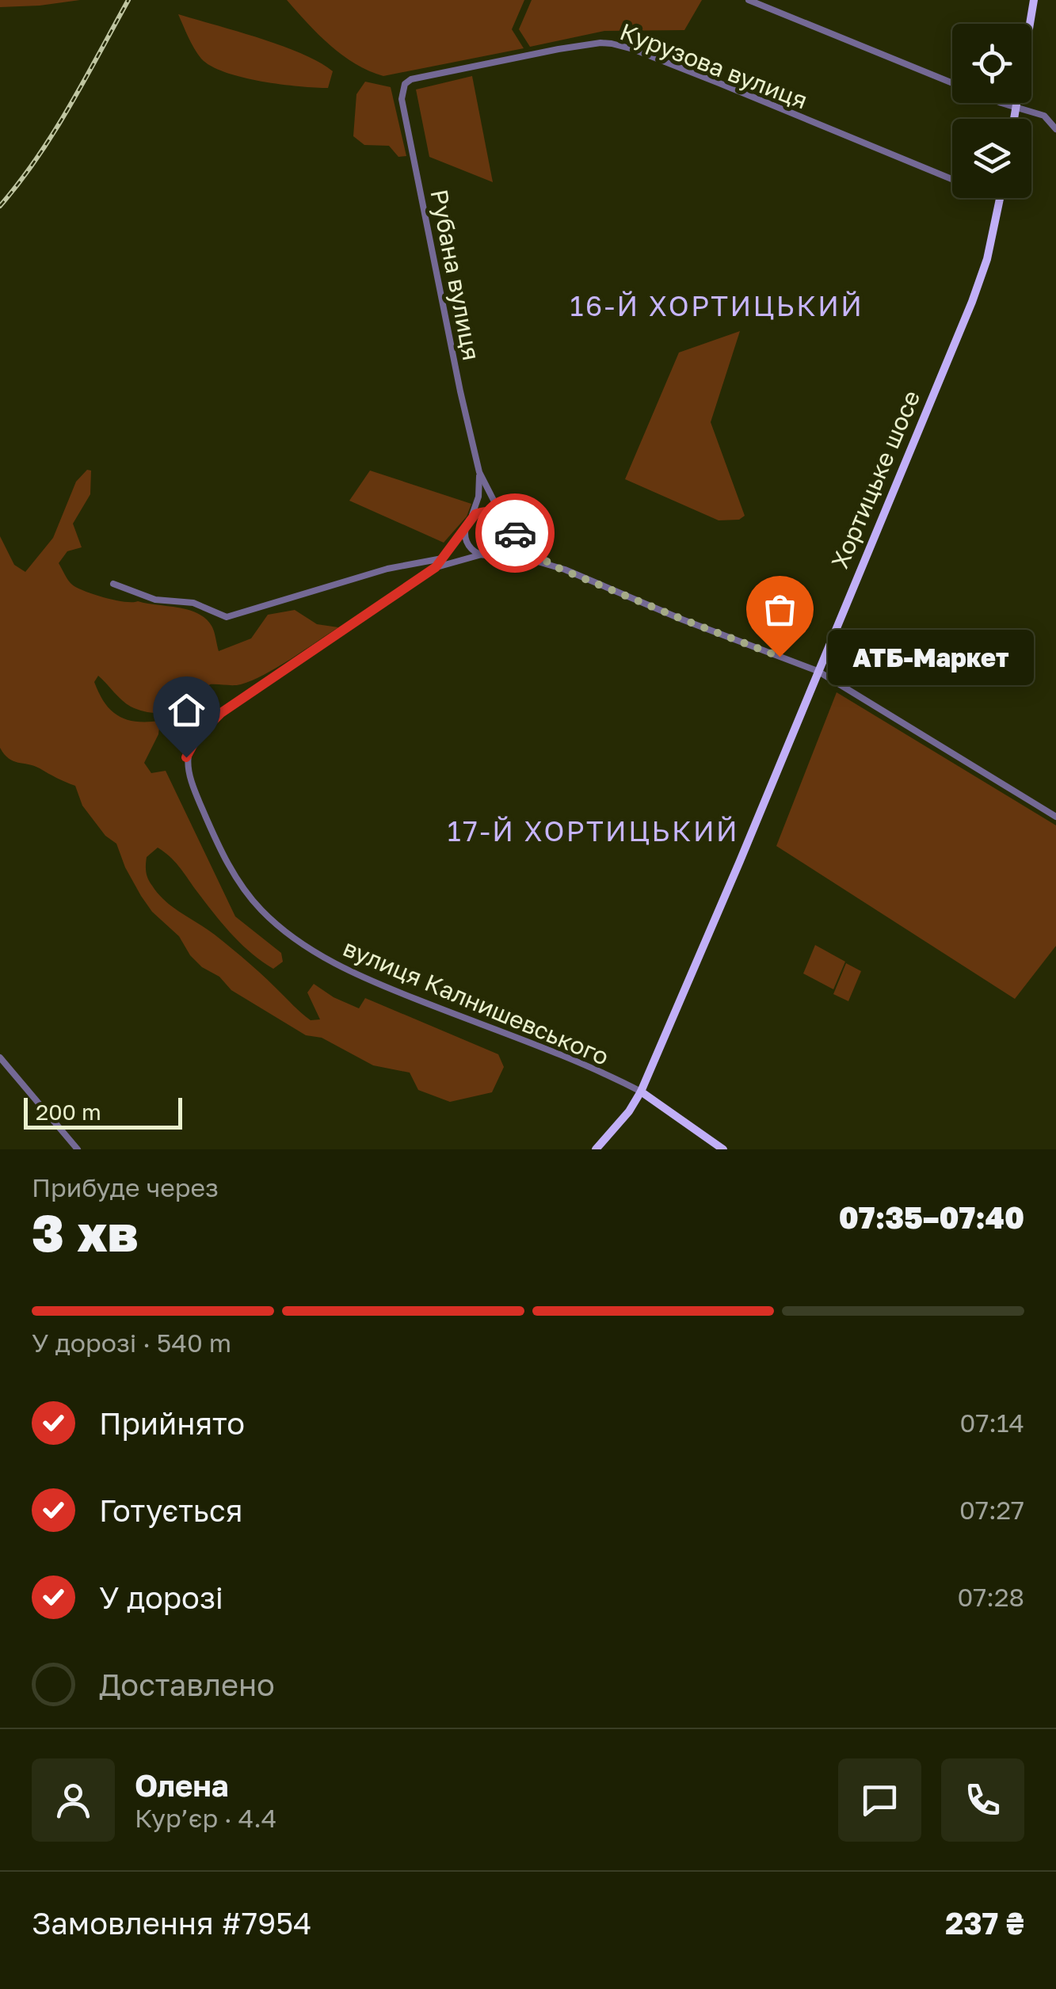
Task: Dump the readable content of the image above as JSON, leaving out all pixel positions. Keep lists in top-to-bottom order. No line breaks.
{"streets":{"main road":["Хортицьке шосе"],"street":["Курузова вулиця","Рубана вулиця","вулиця Калнишевського"]},"crossings":[["Курузова вулиця","Рубана вулиця"],["Хортицьке шосе","вулиця Калнишевського"]],"districts":["16-Й ХОРТИЦЬКИЙ","17-Й ХОРТИЦЬКИЙ"],"places":["АТБ-Маркет"],"scale_bar":"200 m","page":{"bubble":"АТБ-Маркет","scale":"200 m","heading":["3 хв","Прибуде через","07:35–07:40"],"panel":["Олена","Кур’єр · 4.4","Замовлення #7954","237 ₴"],"bar":"У дорозі · 540 m","list":[["Прийнято","07:14"],["Готується","07:27"],["У дорозі","07:28"],"Доставлено"]}}
